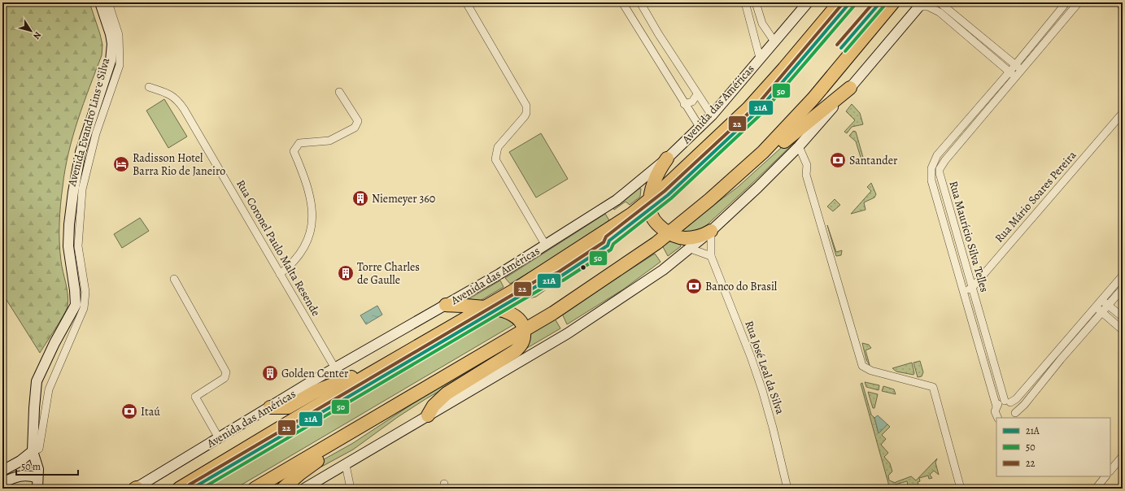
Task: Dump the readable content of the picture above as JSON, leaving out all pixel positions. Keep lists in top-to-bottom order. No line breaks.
{"streets":{"highway":["Avenida das Américas"],"main road":["Avenida Evandro Lins e Silva"],"street":["Rua Mário Soares Pereira","Rua Maurício Silva Telles","Rua Coronel Paulo Malta Resende","Rua José Leal da Silva"]},"crossings":[["Avenida das Américas","Rua Coronel Paulo Malta Resende"],["Rua Mário Soares Pereira","Rua Maurício Silva Telles"]],"places":{"bank":["Santander","Banco do Brasil","Itaú"],"hotel":["Radisson Hotel Barra Rio de Janeiro"],"building":["Niemeyer 360","Torre Charles de Gaulle","Golden Center"]},"lines":["transit line 21A","transit line 22","transit line 50"],"legend":["21A","50","22"],"scale_bar":"50 m","north":"bottom right"}
